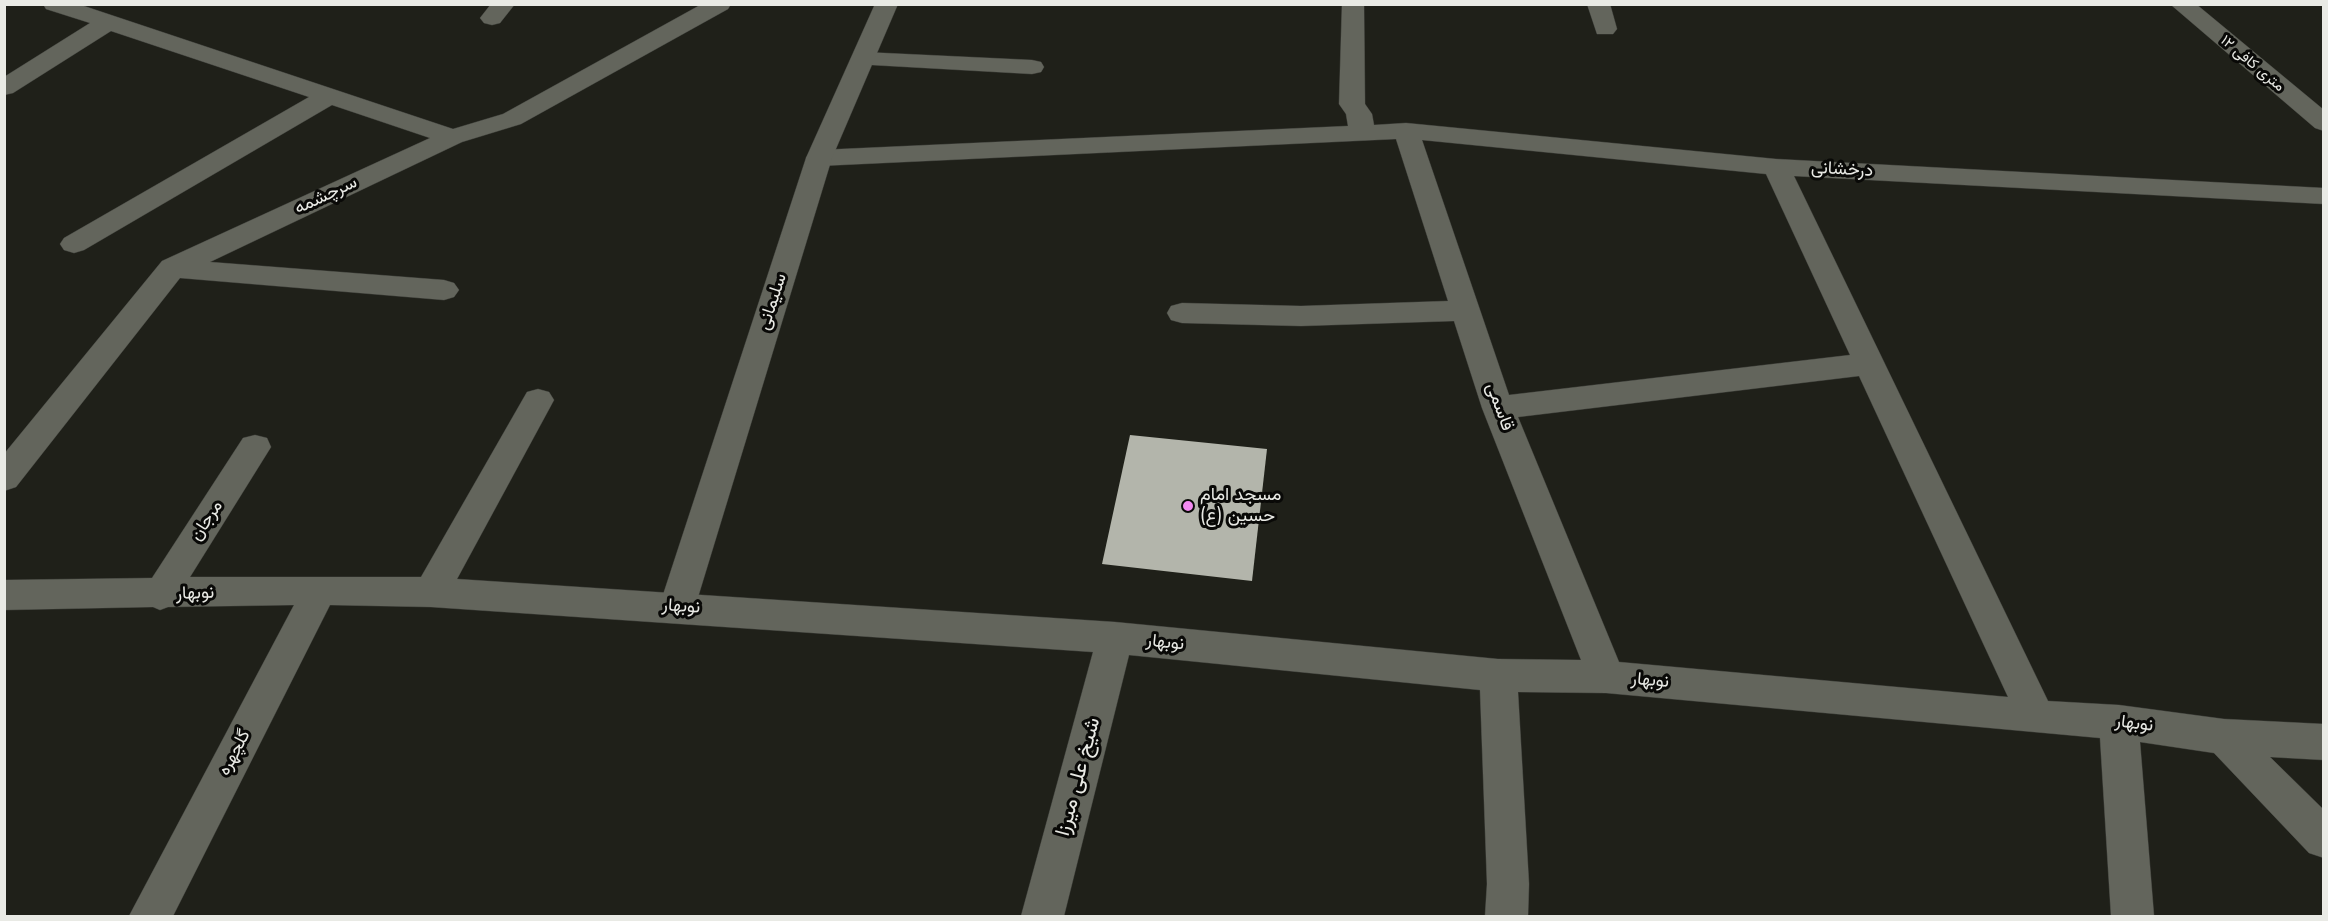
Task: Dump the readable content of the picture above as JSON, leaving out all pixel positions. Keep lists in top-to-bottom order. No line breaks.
{"streets":{"street":["۱۲ متری کافی","درخشانی","سرچشمه","سلیمانی","قاسمی","مرجان","نوبهار","گلچهره","شیخ علی میرزا"]},"crossings":[["درخشانی","سلیمانی"],["درخشانی","قاسمی"],["سلیمانی","نوبهار"],["قاسمی","نوبهار"],["مرجان","نوبهار"],["نوبهار","گلچهره"],["نوبهار","شیخ علی میرزا"]],"places":["مسجد امام حسین (ع)"]}
